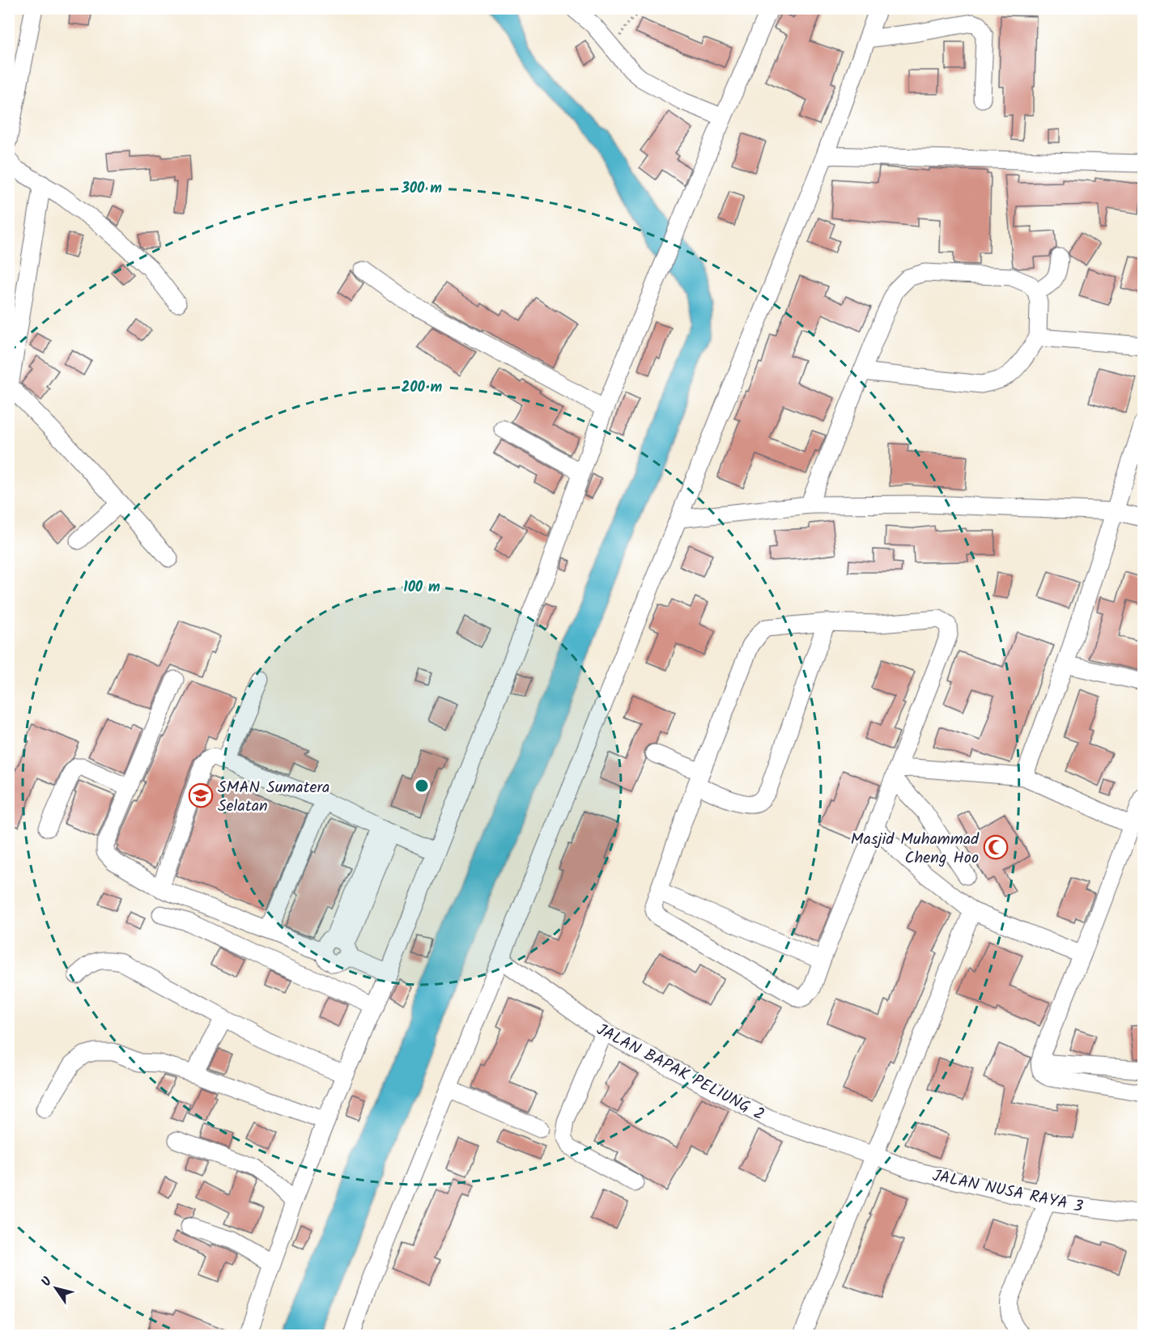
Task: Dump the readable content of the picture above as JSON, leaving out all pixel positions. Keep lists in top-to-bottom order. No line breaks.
{"streets":{"street":["JALAN BAPAK PELIUNG 2","JALAN NUSA RAYA 3"]},"crossings":[["JALAN BAPAK PELIUNG 2","JALAN NUSA RAYA 3"]],"places":{"school or university":["SMAN Sumatera Selatan"],"mosque":["Masjid Muhammad Cheng Hoo"]},"north":"top left","rings":["300 m","200 m","100 m"]}
